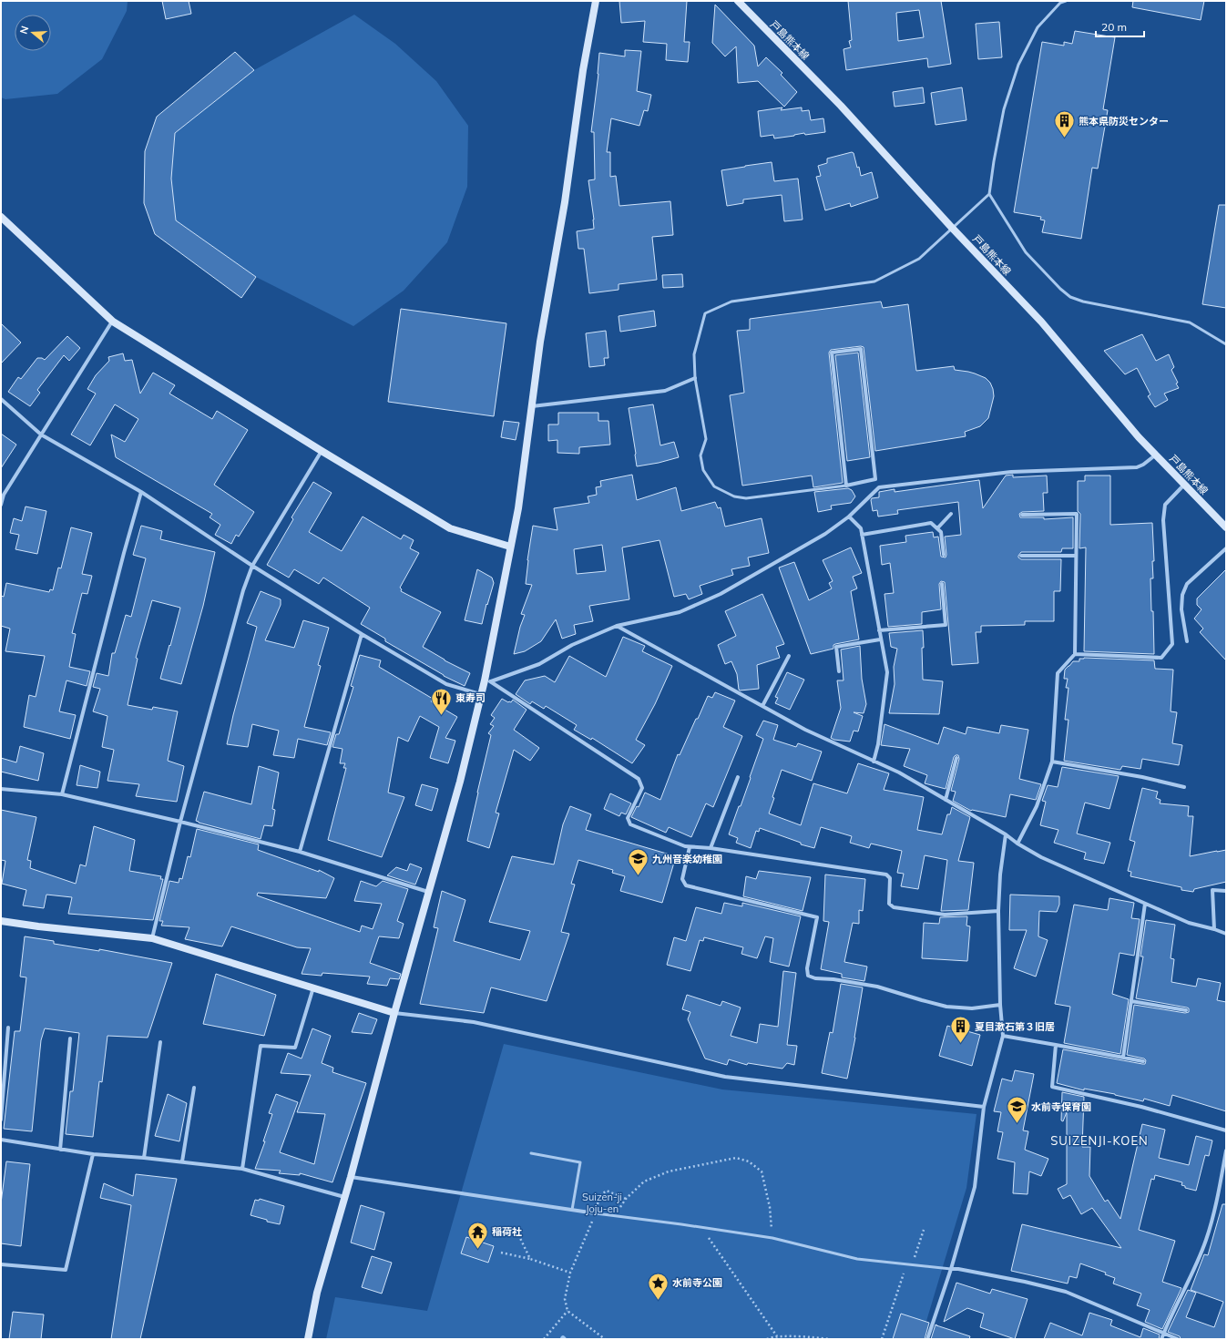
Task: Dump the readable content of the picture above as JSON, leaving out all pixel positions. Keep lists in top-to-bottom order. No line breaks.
{"streets":{"street":["戸島熊本線"]},"districts":["SUIZENJI-KOEN"],"parks":["Suizen-ji Joju-en"],"places":{"building":["熊本県防災センター","夏目漱石第３旧居"],"restaurant":["東寿司"],"school or university":["九州音楽幼稚園","水前寺保育園"],"temple":["稲荷社"],"place":["水前寺公園"]},"scale_bar":"20 m","north":"left"}
